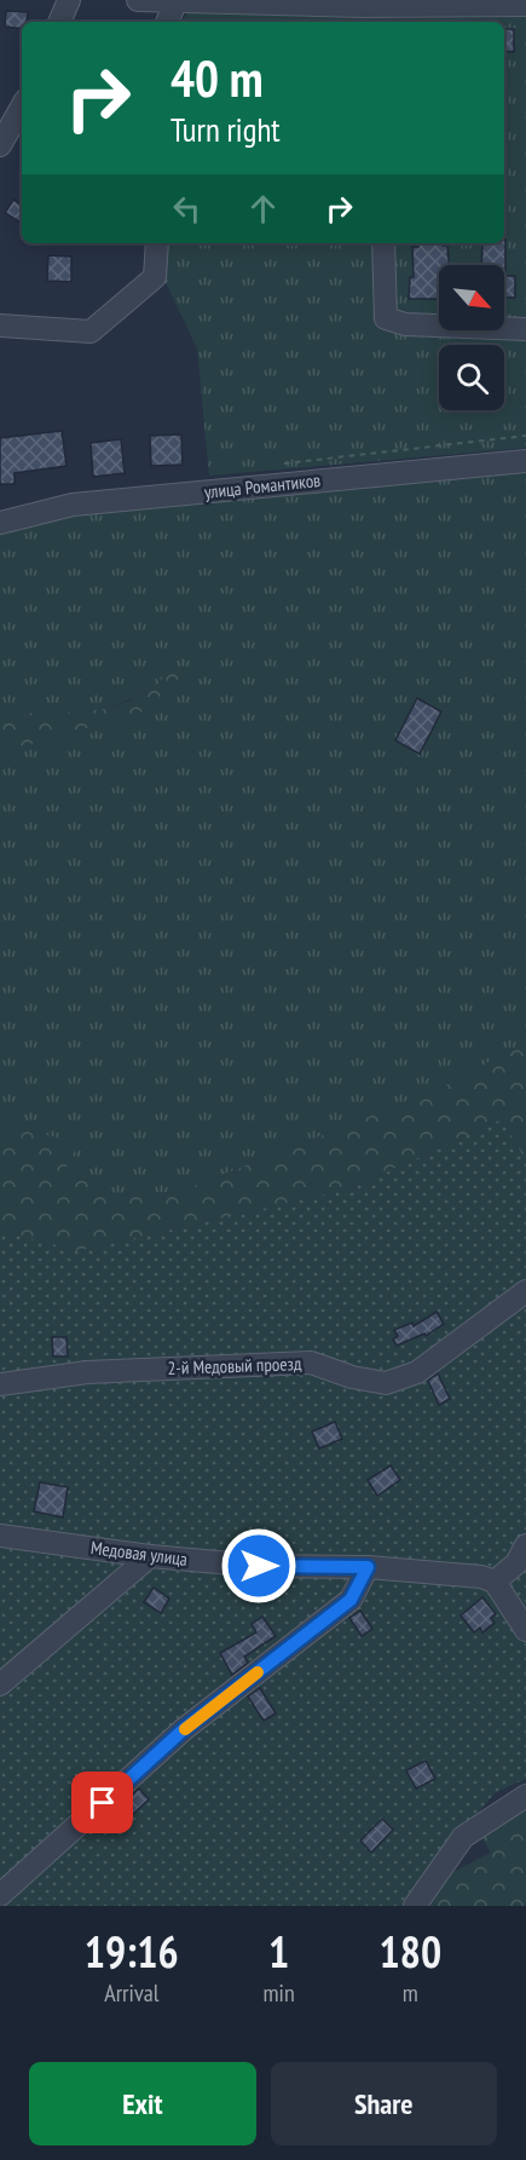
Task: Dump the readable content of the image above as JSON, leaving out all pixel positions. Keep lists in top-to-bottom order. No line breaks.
{"streets":{"street":["улица Романтиков","2-й Медовый проезд","Медовая улица"]},"north":"bottom right","page":{"turn":["40 m","Turn right"],"eta":["19:16","Arrival","1","min","180","m"],"buttons":["Exit","Share"]}}
